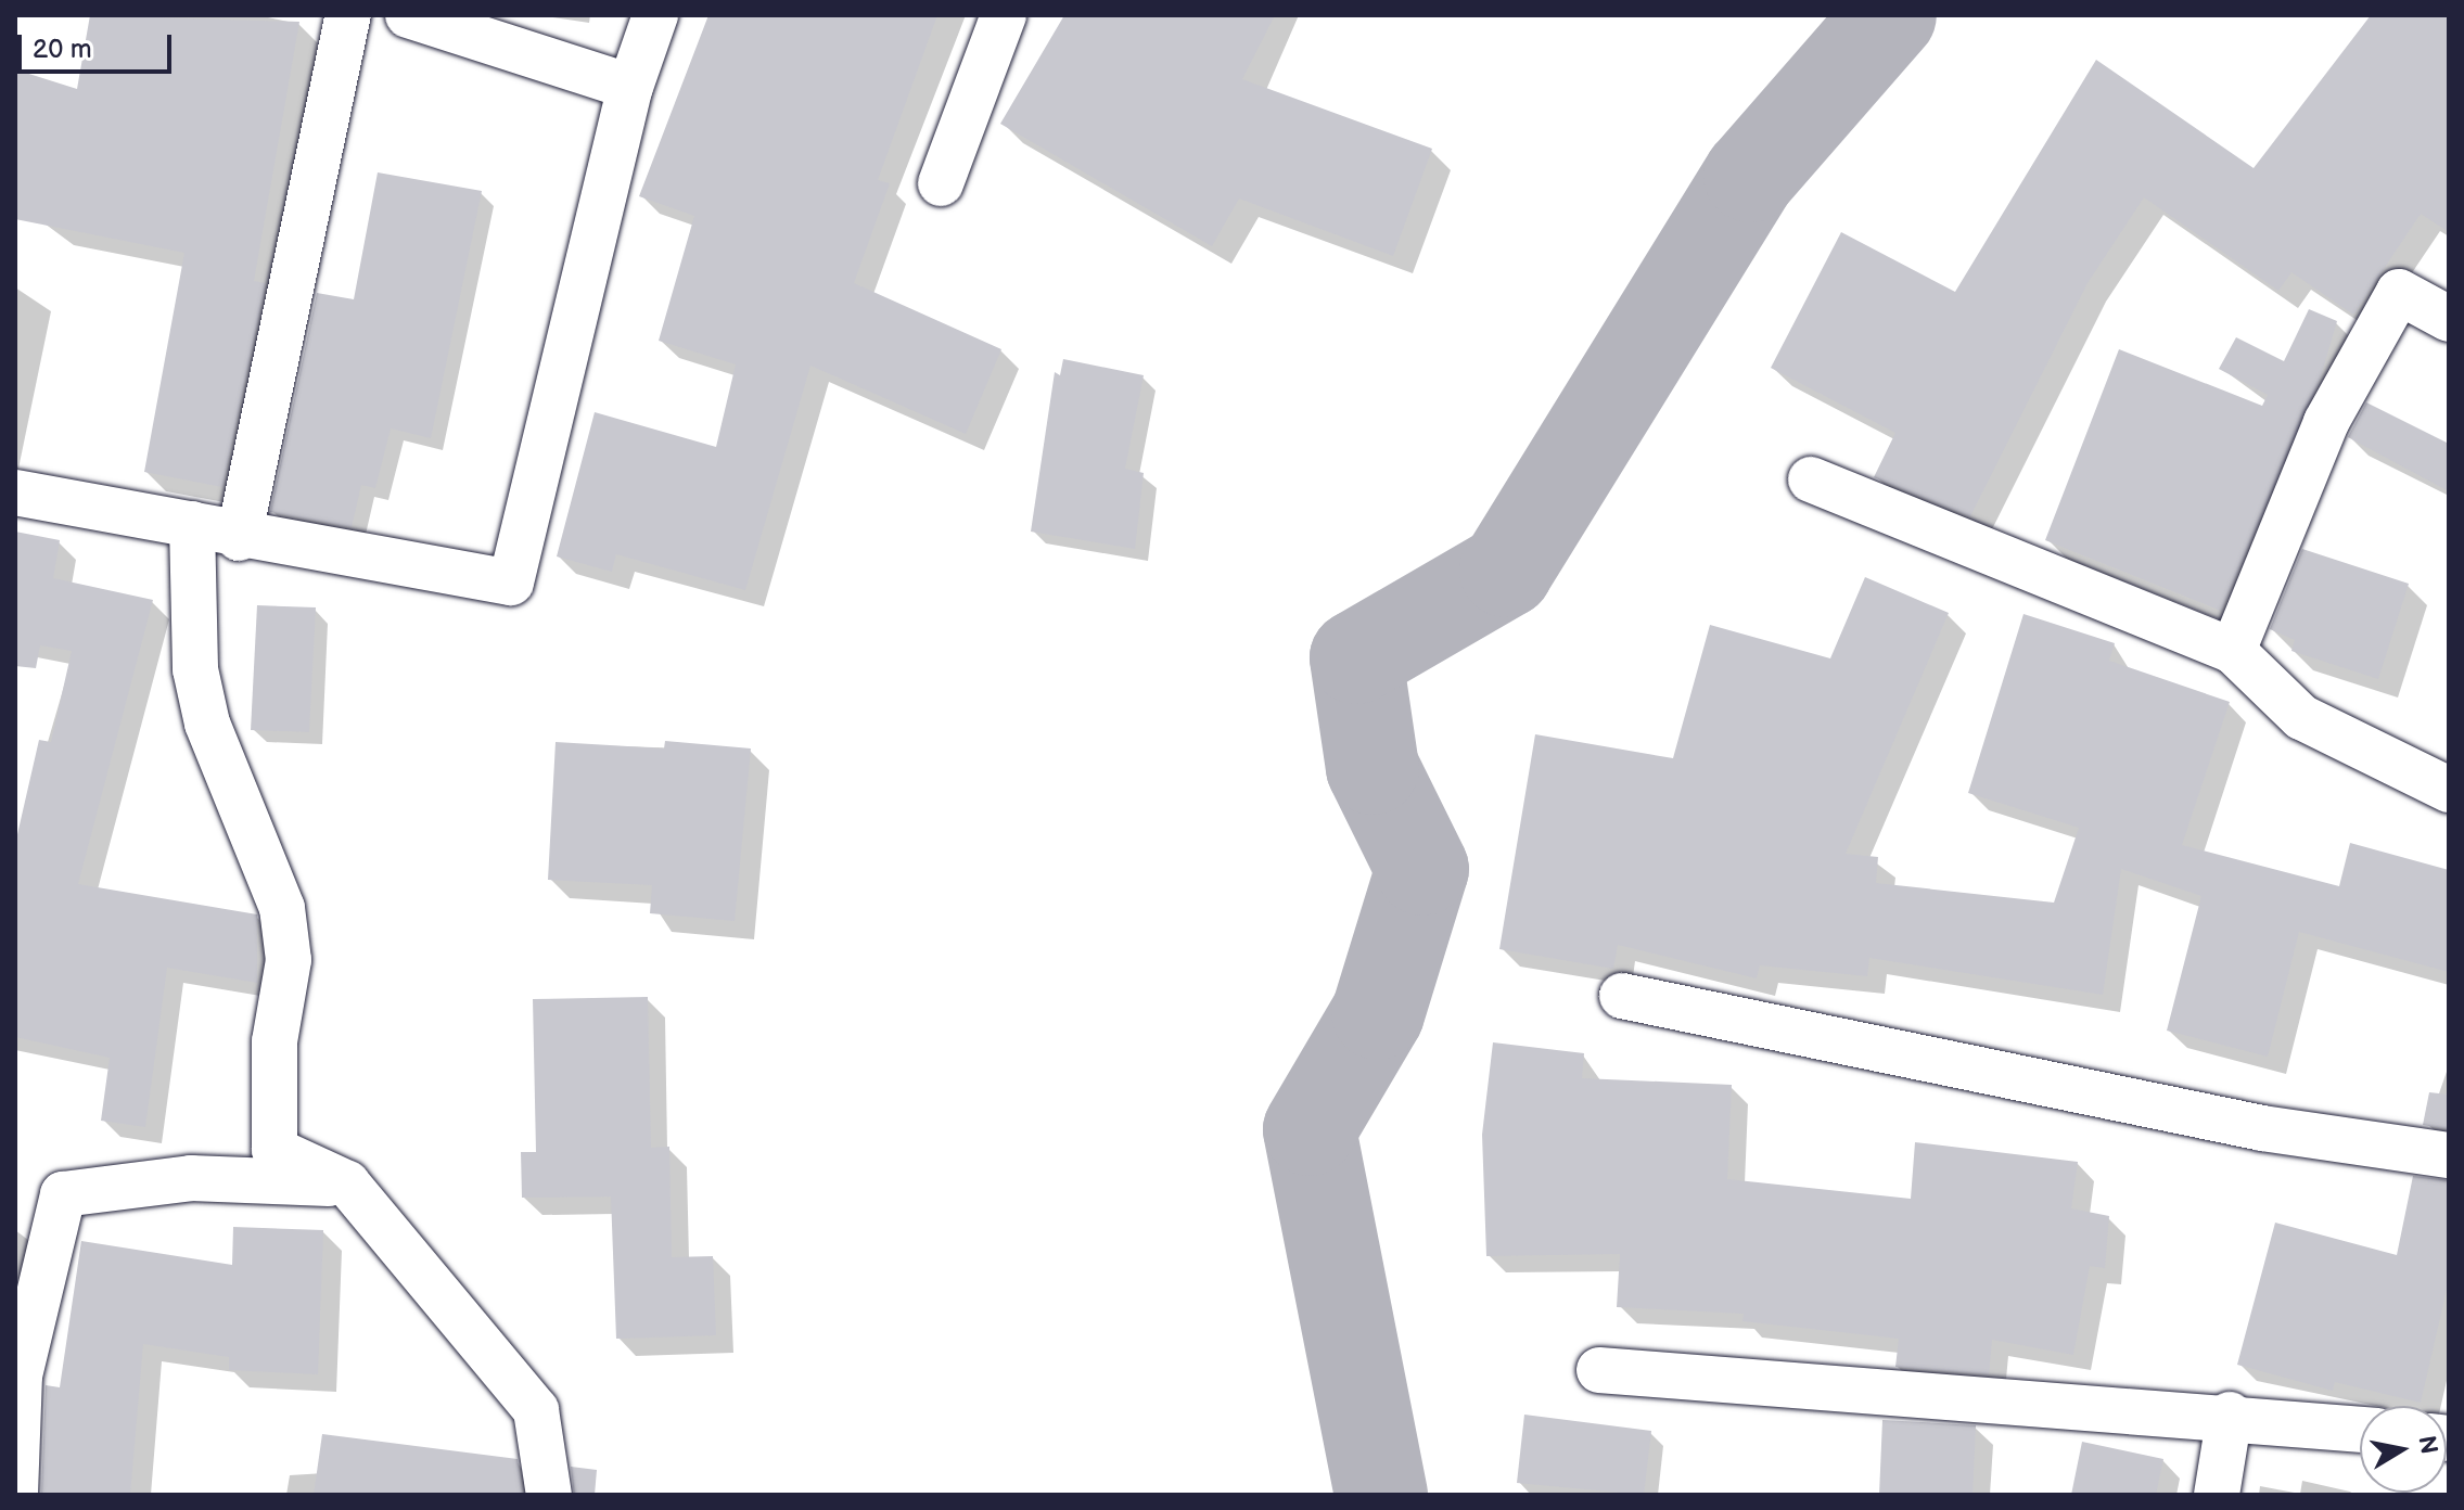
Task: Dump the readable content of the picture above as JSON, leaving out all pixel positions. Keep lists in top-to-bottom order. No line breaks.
{"scale_bar":"20 m","north":"right"}
